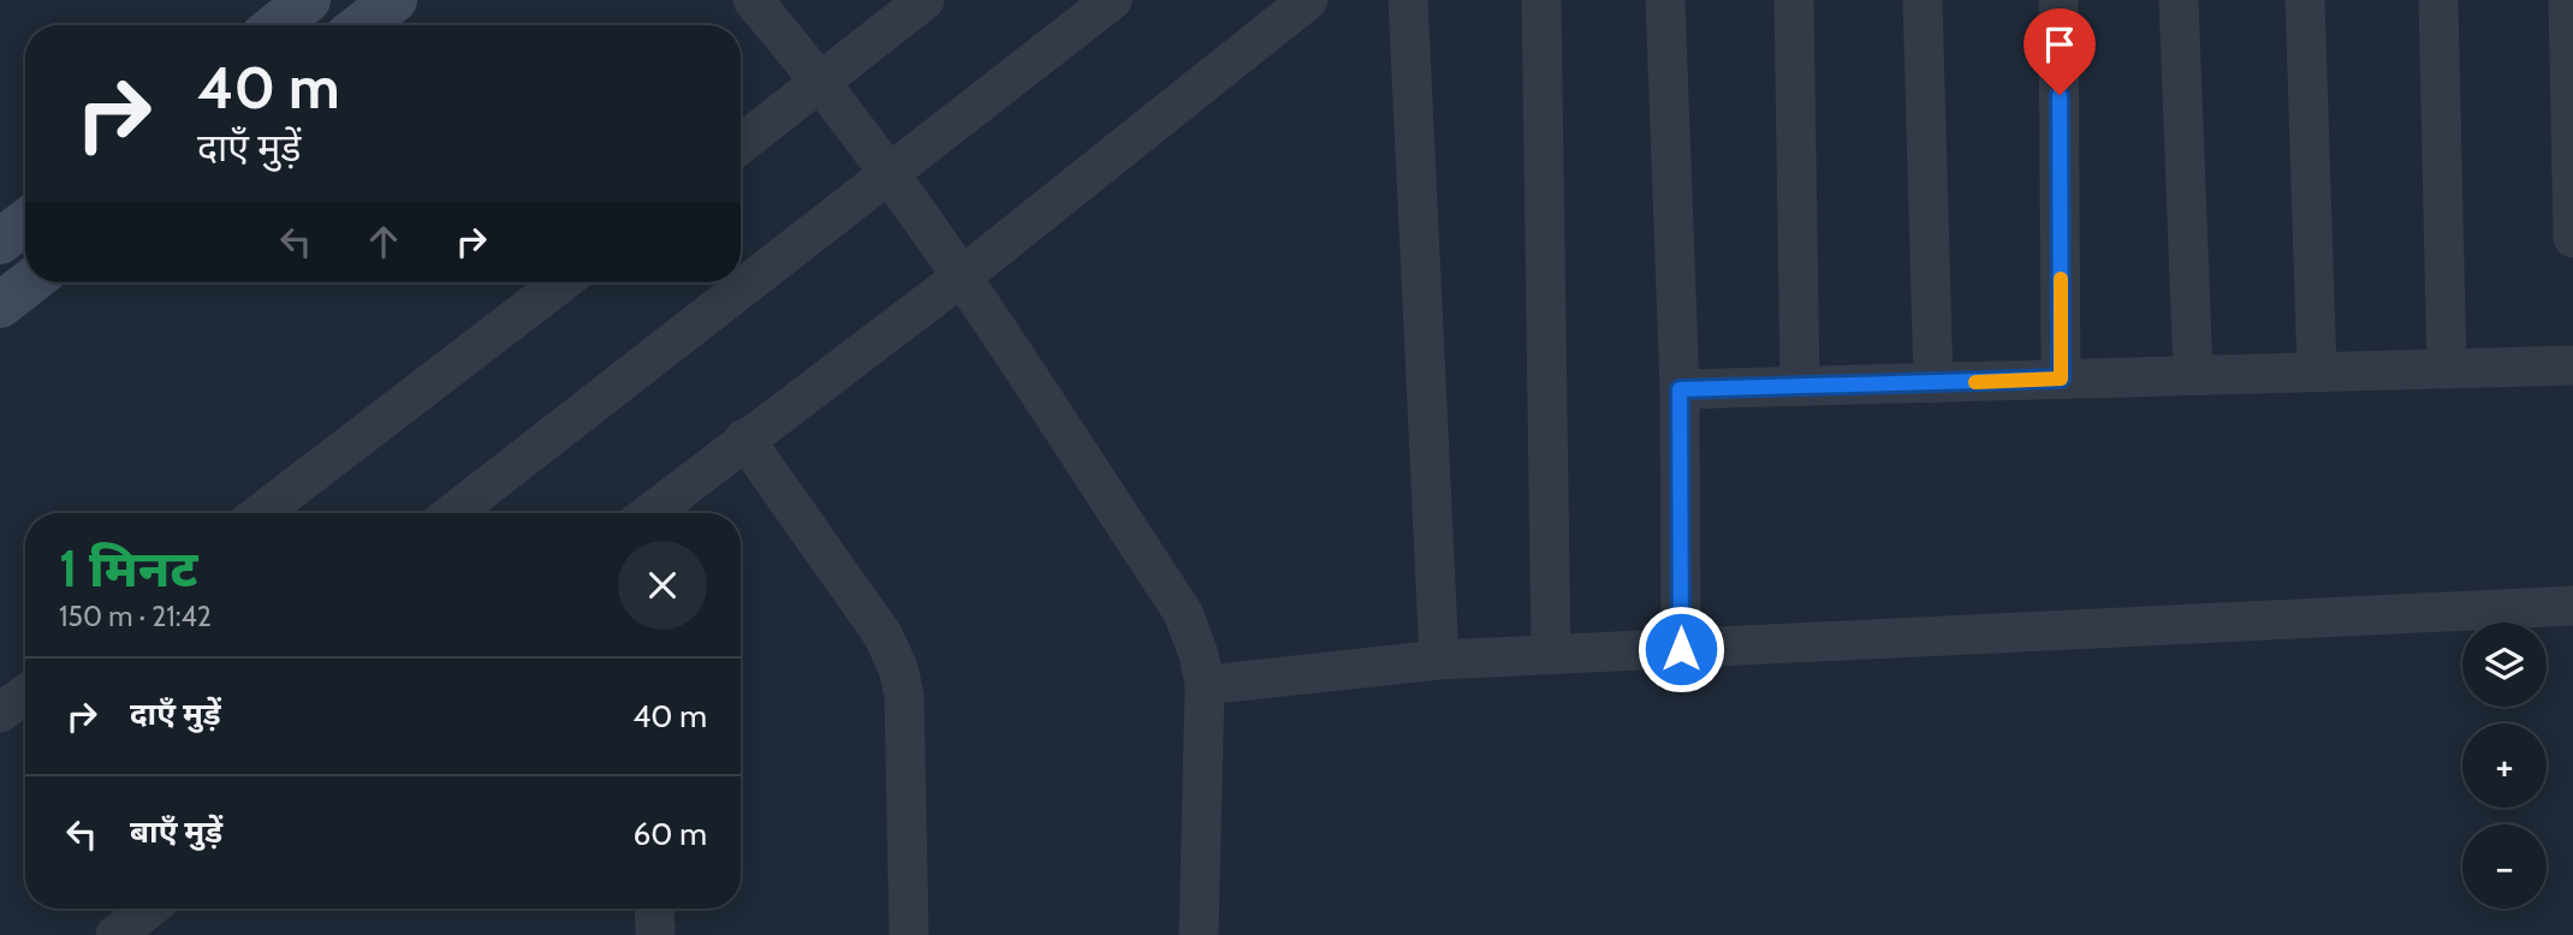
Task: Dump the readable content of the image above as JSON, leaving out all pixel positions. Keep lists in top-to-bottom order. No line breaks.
{"page":{"turn":["40 m","दाएँ मुड़ें"],"heading":["1 मिनट","150 m · 21:42"],"map_buttons":["+","−"],"list":[{"name":"दाएँ मुड़ें","value":"40 m"},{"name":"बाएँ मुड़ें","value":"60 m"}]}}
